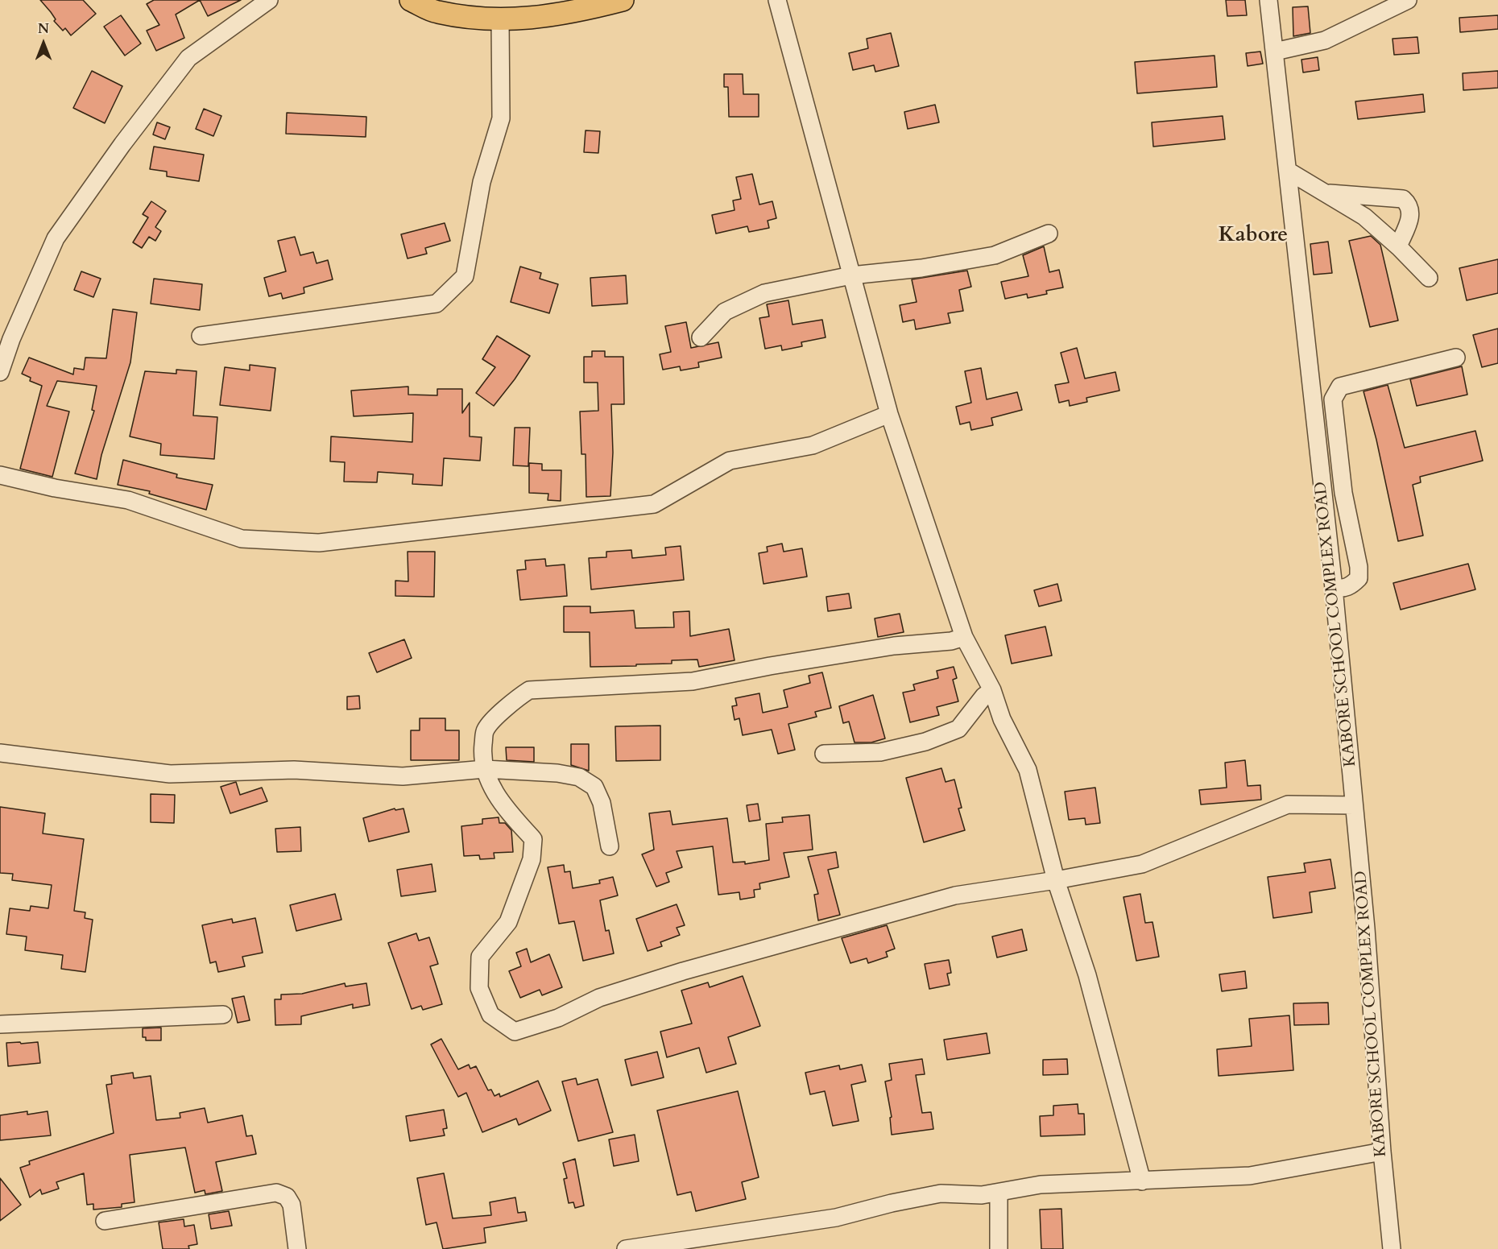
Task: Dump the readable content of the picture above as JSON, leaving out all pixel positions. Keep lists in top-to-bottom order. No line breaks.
{"streets":{"street":["KABORE SCHOOL COMPLEX ROAD"]},"districts":["Kabore"],"north":"top"}
